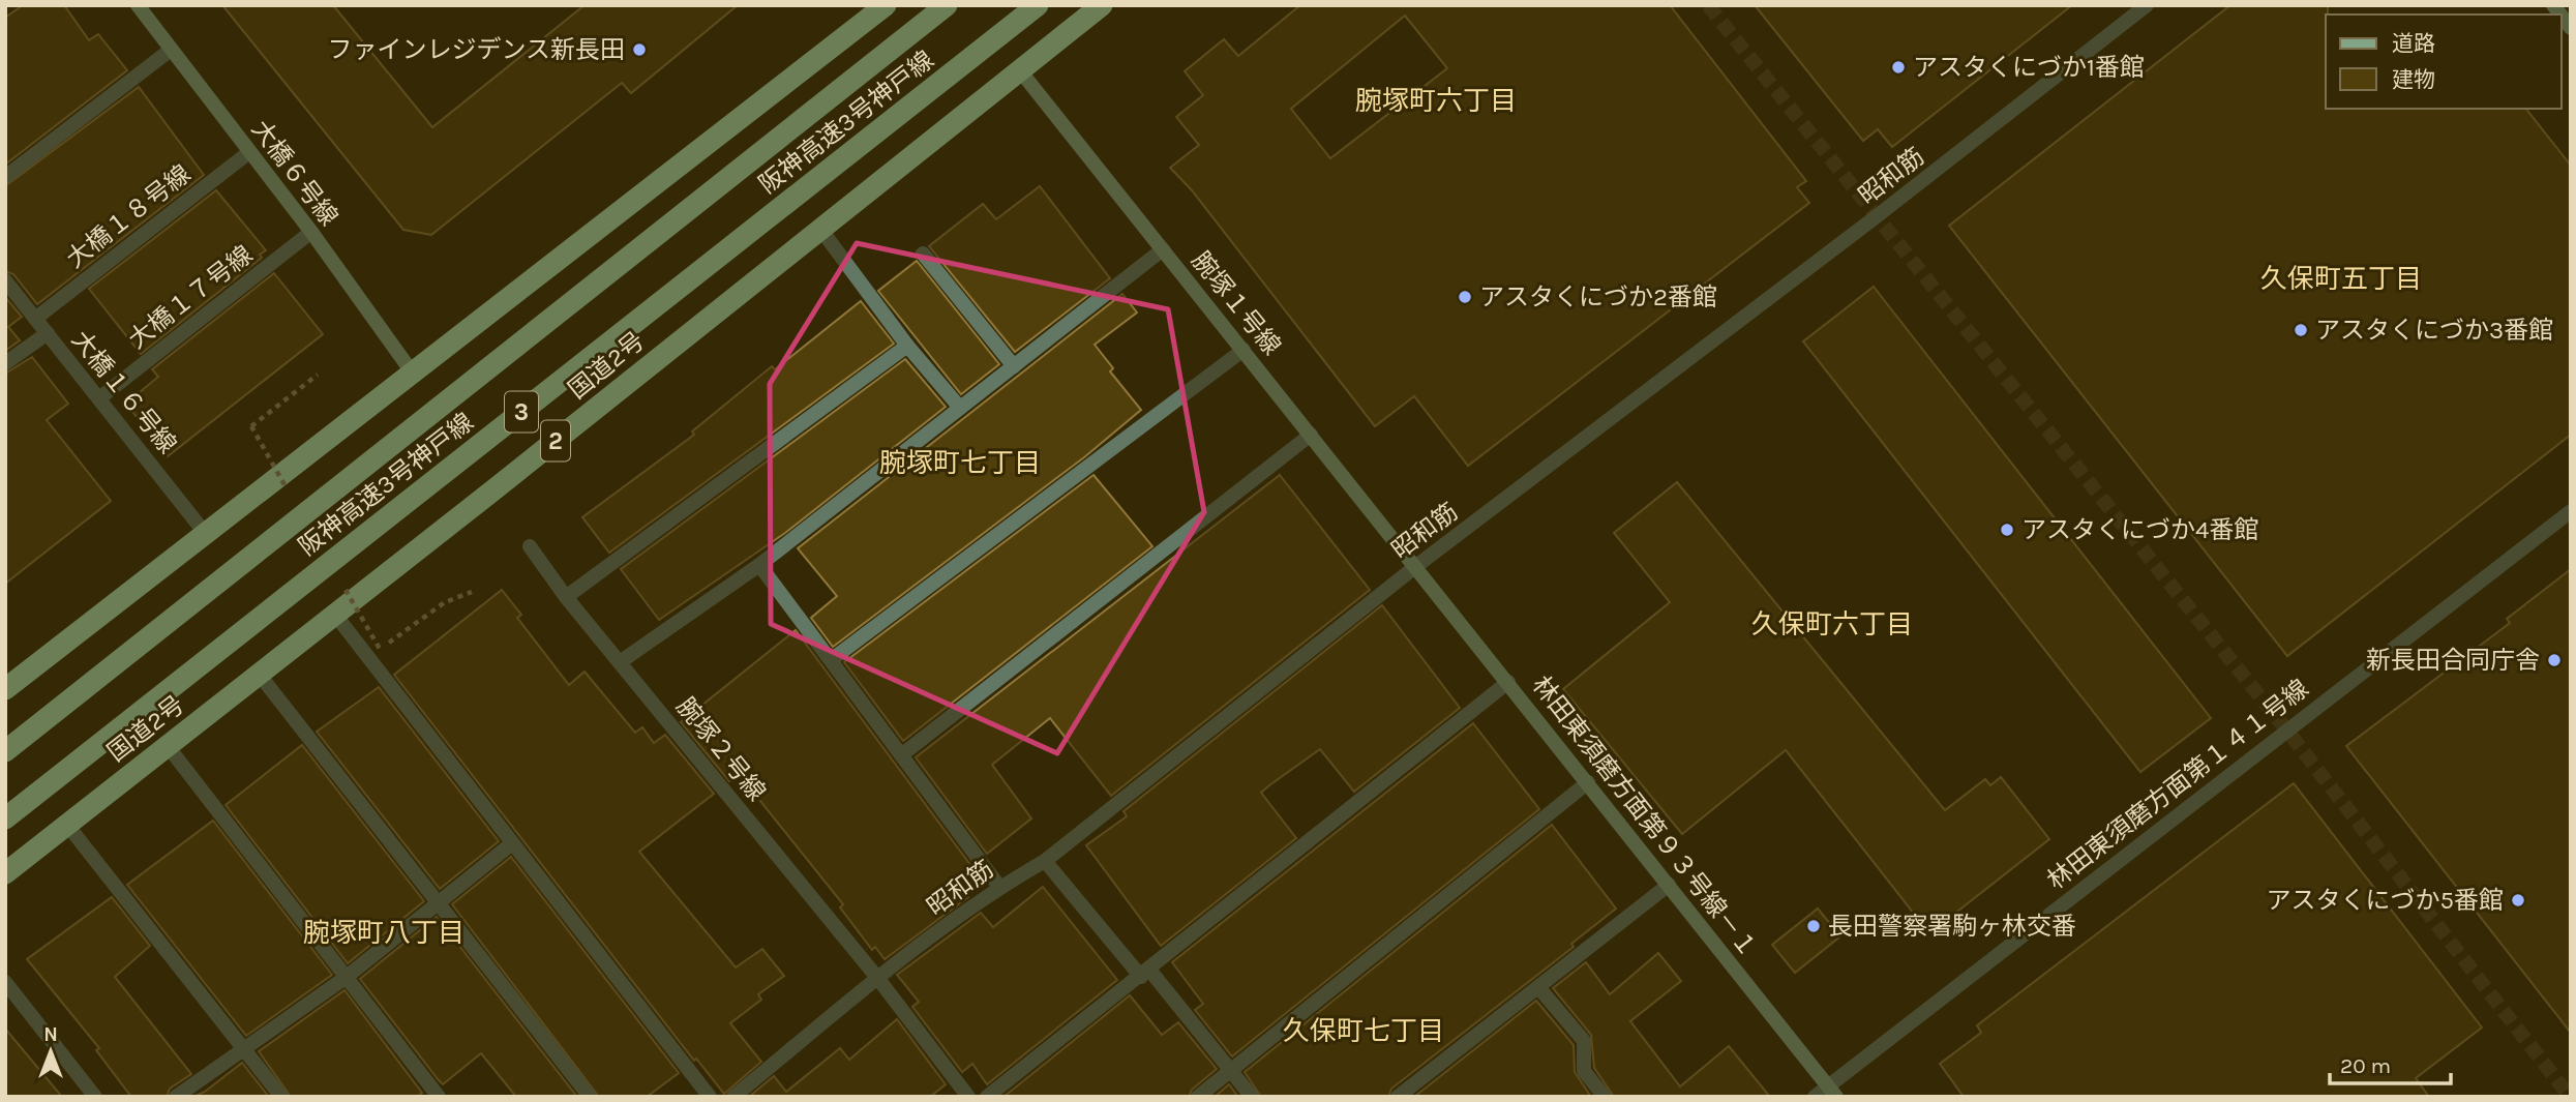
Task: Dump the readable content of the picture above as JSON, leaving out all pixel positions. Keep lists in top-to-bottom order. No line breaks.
{"streets":{"highway":["阪神高速3号神戸線","国道2号","3","2"],"street":["大橋６号線","昭和筋","大橋１８号線","大橋１７号線","腕塚１号線","大橋１６号線","腕塚２号線","林田東須磨方面第１４１号線","林田東須磨方面第９３号線－１"]},"crossings":[["大橋６号線","大橋１８号線"],["大橋６号線","大橋１７号線"],["昭和筋","腕塚１号線"],["昭和筋","腕塚２号線"],["昭和筋","林田東須磨方面第９３号線－１"],["大橋１８号線","大橋１６号線"],["大橋１７号線","大橋１６号線"],["腕塚１号線","国道2号"],["腕塚１号線","林田東須磨方面第９３号線－１"],["林田東須磨方面第１４１号線","林田東須磨方面第９３号線－１"]],"districts":["腕塚町六丁目","久保町五丁目","腕塚町七丁目","久保町六丁目","腕塚町八丁目","久保町七丁目"],"places":["ファインレジデンス新長田","アスタくにづか1番館","アスタくにづか2番館","アスタくにづか3番館","アスタくにづか4番館","新長田合同庁舎","アスタくにづか5番館","長田警察署駒ヶ林交番"],"legend":["道路","建物"],"scale_bar":"20 m","north":"top"}
